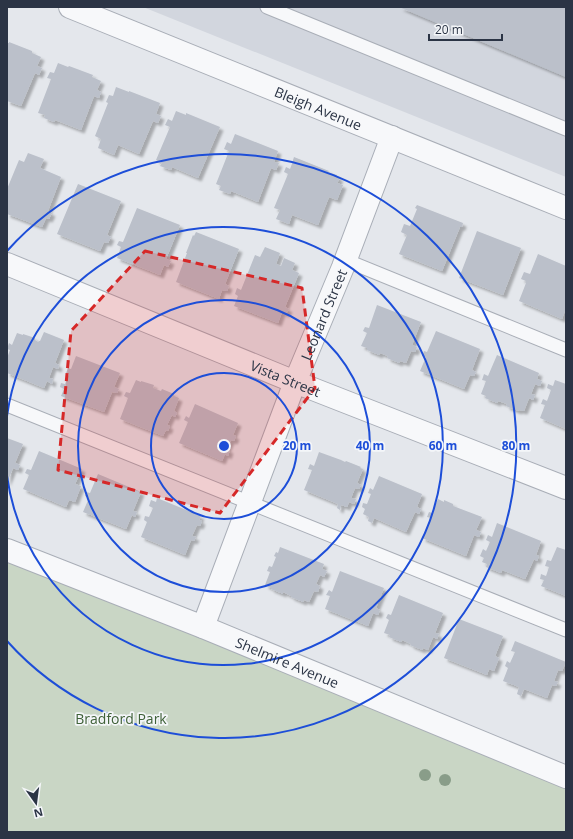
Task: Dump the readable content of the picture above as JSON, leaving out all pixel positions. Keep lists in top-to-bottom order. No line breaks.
{"streets":{"street":["Bleigh Avenue","Leonard Street","Vista Street","Shelmire Avenue"]},"crossings":[["Bleigh Avenue","Leonard Street"],["Leonard Street","Vista Street"],["Leonard Street","Shelmire Avenue"]],"parks":["Bradford Park"],"scale_bar":"20 m","north":"bottom","rings":["20 m","40 m","60 m","80 m"]}
